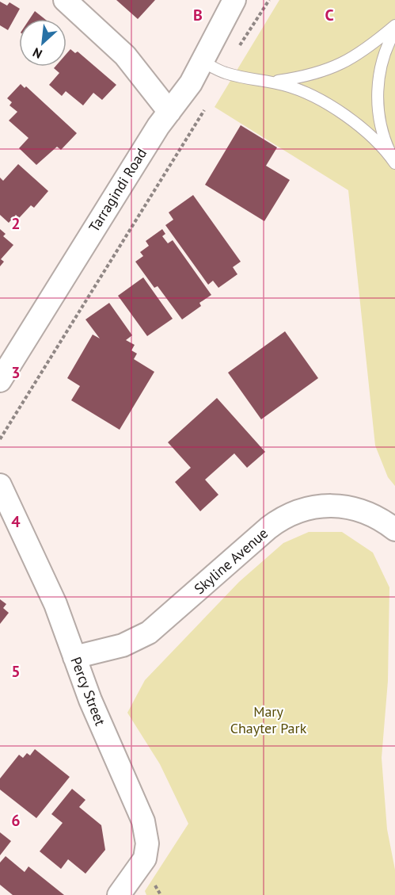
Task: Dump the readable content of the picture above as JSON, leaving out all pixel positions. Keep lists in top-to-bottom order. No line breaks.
{"streets":{"street":["Tarragindi Road","Skyline Avenue","Percy Street"]},"crossings":[["Skyline Avenue","Percy Street"]],"parks":["Mary Chayter Park"],"north":"bottom left","grid":{"columns":["B","C"],"rows":["2","3","4","5","6"]}}
